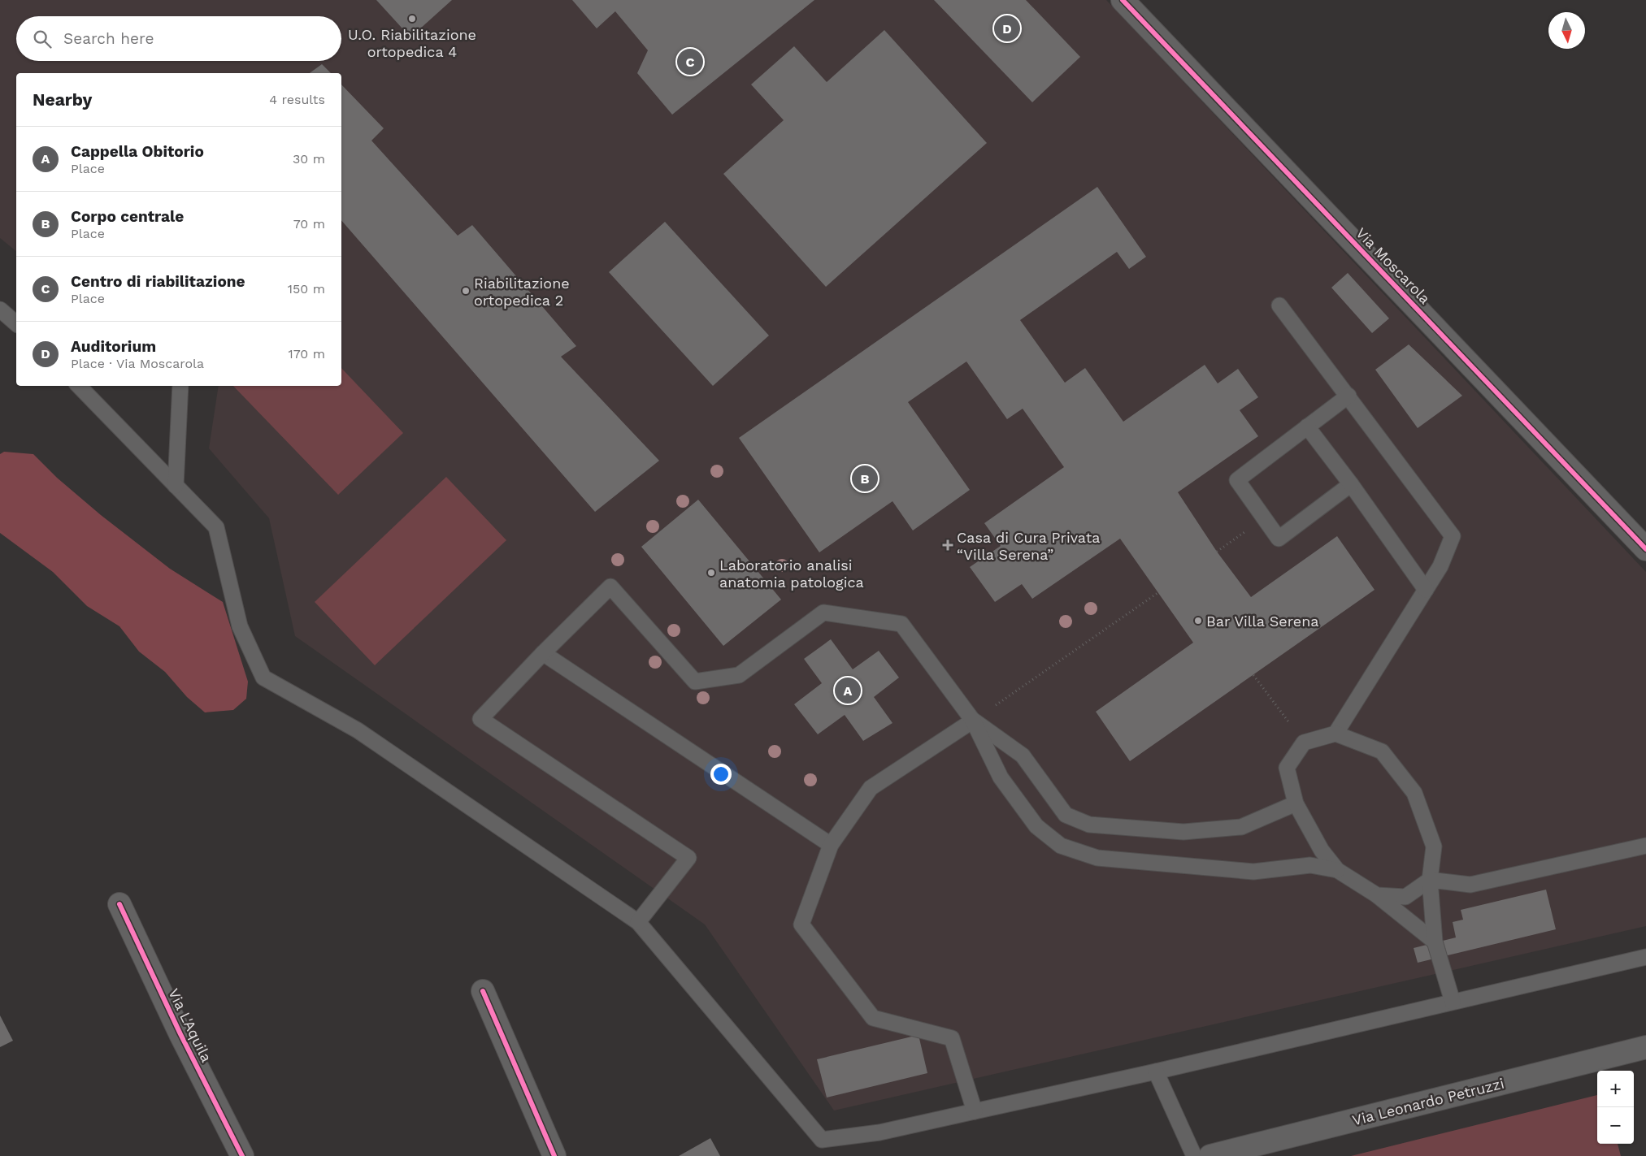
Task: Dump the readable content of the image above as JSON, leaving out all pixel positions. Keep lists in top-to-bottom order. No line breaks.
{"streets":{"street":["Via Moscarola","Via L'Aquila","Via Leonardo Petruzzi"]},"places":{"other":["U.O. Riabilitazione ortopedica 4","Riabilitazione ortopedica 2","Laboratorio analisi anatomia patologica","Bar Villa Serena"],"health":["Casa di Cura Privata “Villa Serena”"]},"north":"bottom","page":{"pins":["D","C","B","A"],"search":"Search here","heading":["Nearby","4 results"],"list":[{"mark":"A","name":"Cappella Obitorio","note":"Place","value":"30 m"},{"mark":"B","name":"Corpo centrale","note":"Place","value":"70 m"},{"mark":"C","name":"Centro di riabilitazione","note":"Place","value":"150 m"},{"mark":"D","name":"Auditorium","note":"Place · Via Moscarola","value":"170 m"}],"map_buttons":["+","−"]}}
